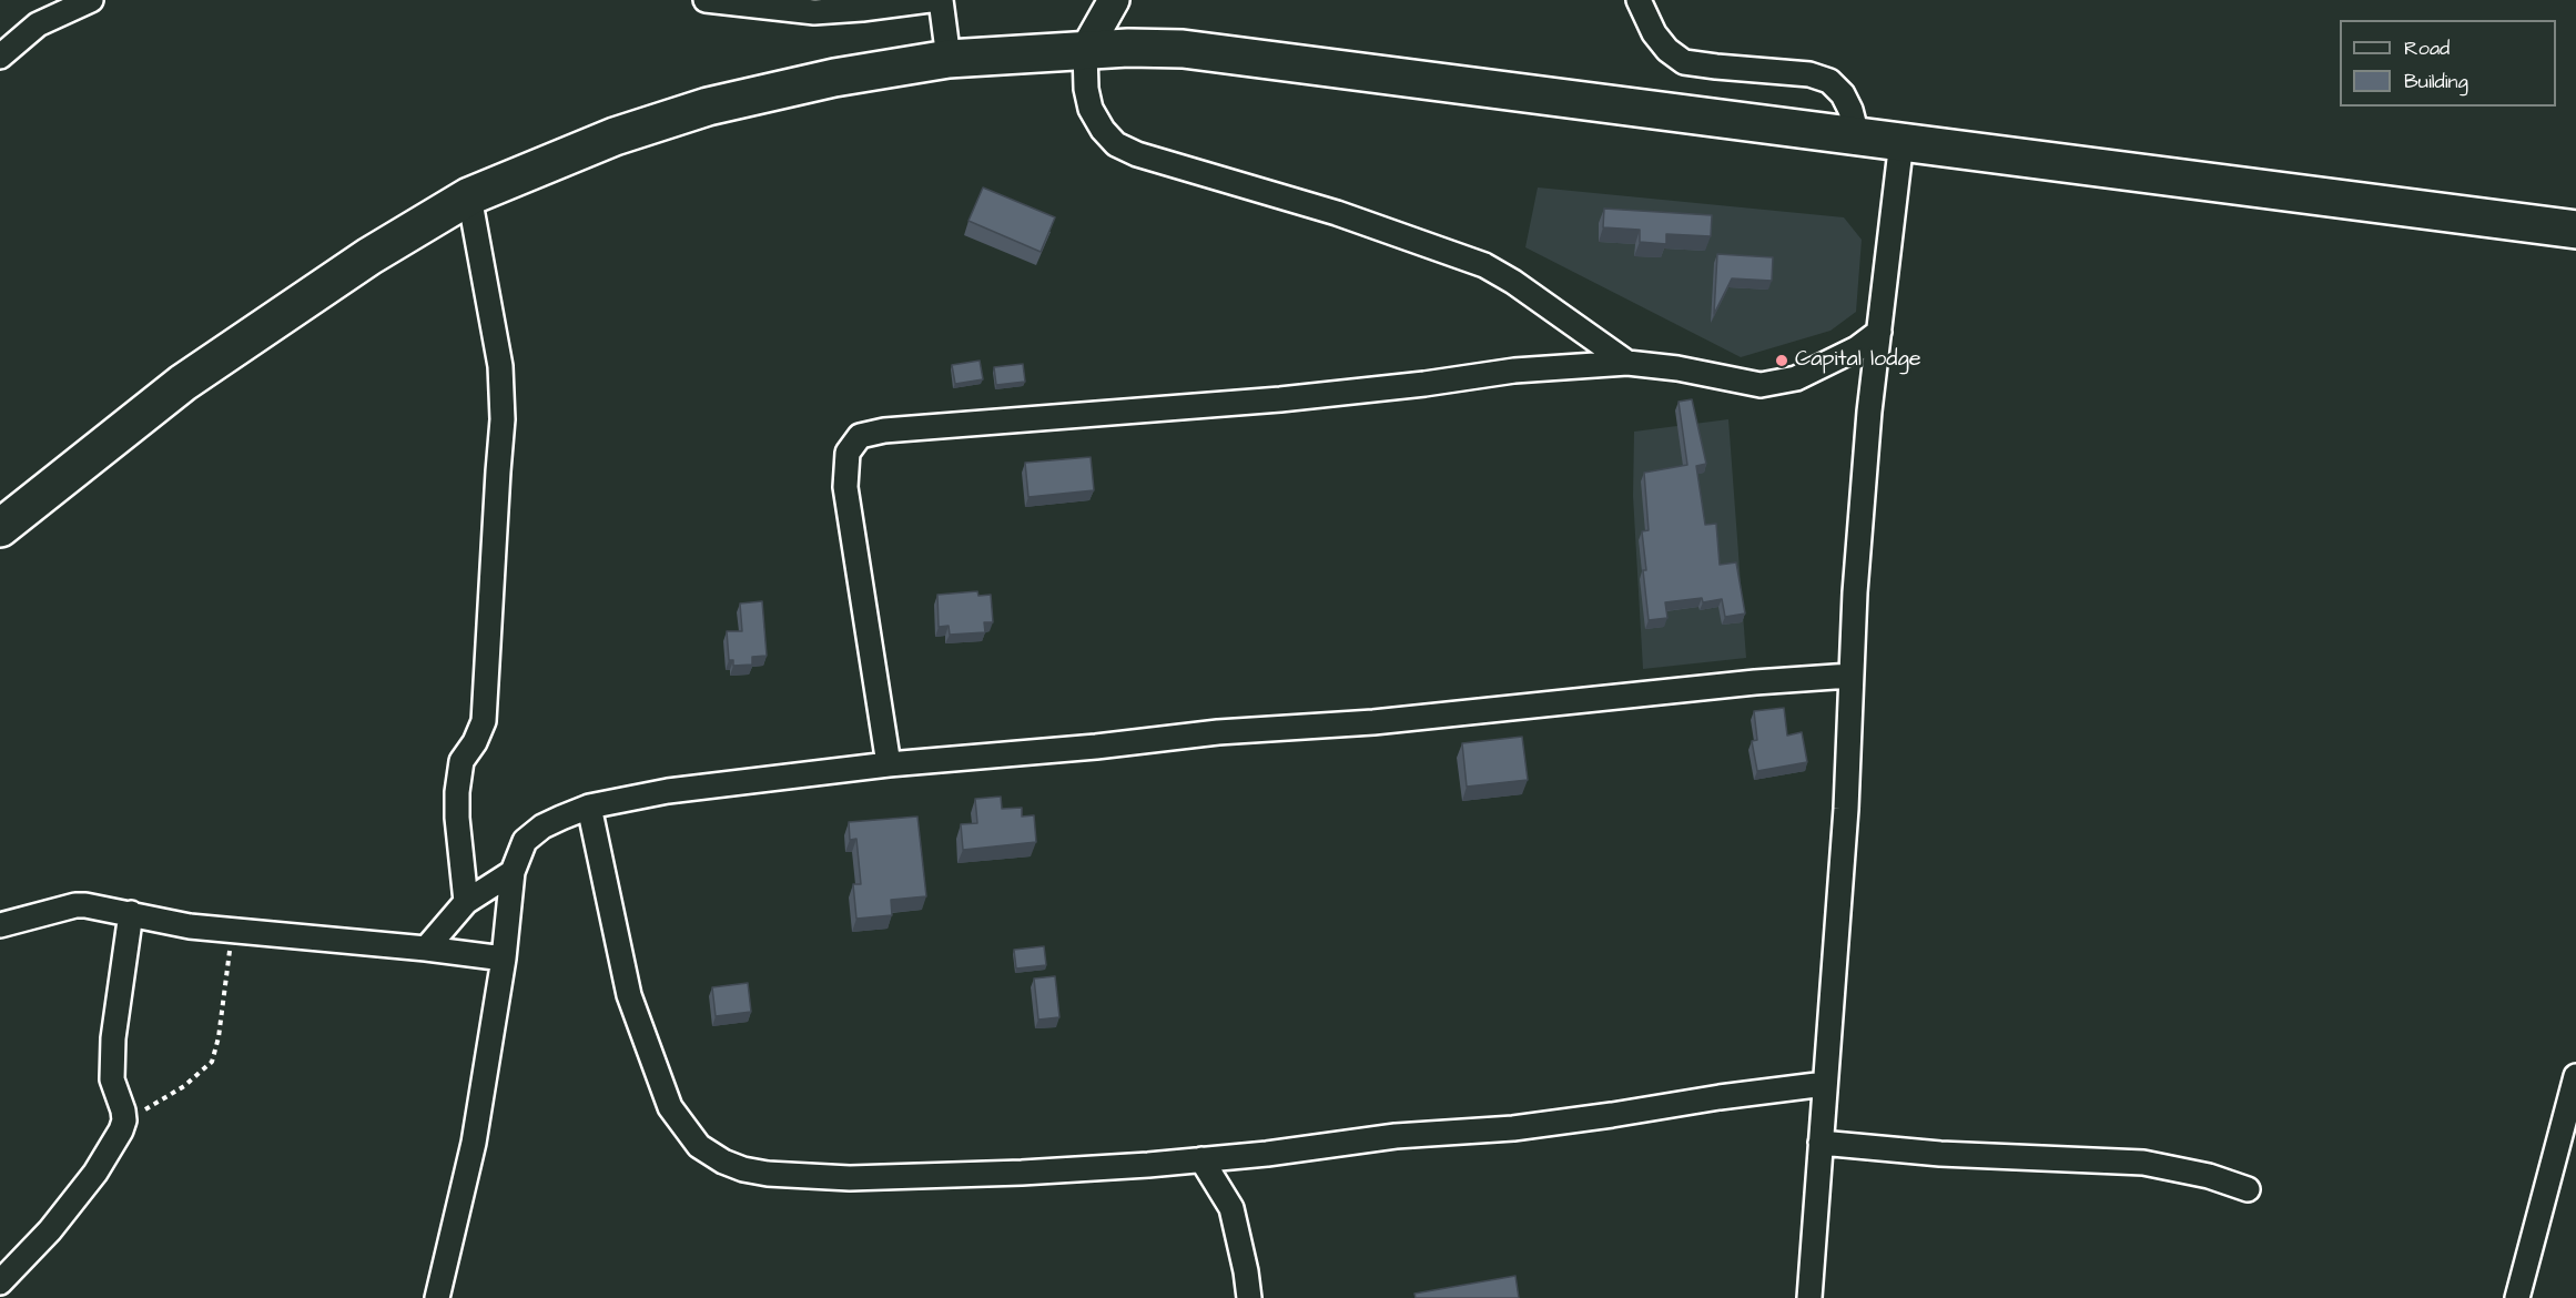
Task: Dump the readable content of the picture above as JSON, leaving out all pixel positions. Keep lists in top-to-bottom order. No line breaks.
{"places":["Capital lodge"],"legend":["Road","Building"]}
